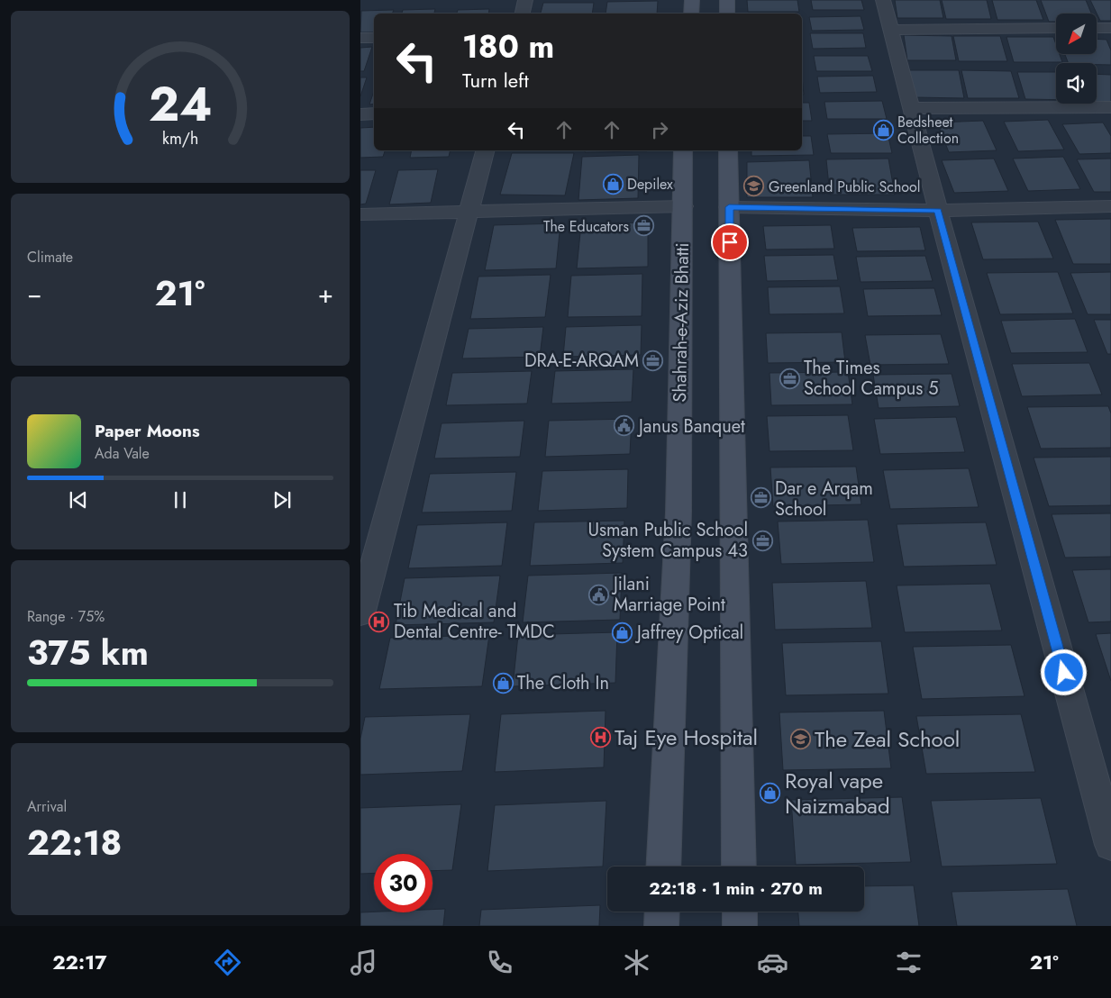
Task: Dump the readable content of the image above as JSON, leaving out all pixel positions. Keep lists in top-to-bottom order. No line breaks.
{"streets":{"main road":["Shahrah-e-Aziz Bhatti"]},"places":{"shop":["Bedsheet Collection","Depilex","Jaffrey Optical","The Cloth In","Royal vape Naizmabad"],"school or university":["Greenland Public School","The Zeal School"],"office":["The Educators","DRA-E-ARQAM","The Times School Campus 5","Dar e Arqam School","Usman Public School System Campus 43"],"public building":["Janus Banquet","Jilani Marriage Point"],"hospital":["Tib Medical and Dental Centre- TMDC","Taj Eye Hospital"]},"north":"bottom left","page":{"turn":["180 m","Turn left"],"tile":["Climate",["Range · 75%","375 km"],["Arrival","22:18"]],"heat":["−","21°","+"],"song":["Paper Moons","Ada Vale"],"limit":"30","trip":"22:18 · 1 min · 270 m","tabs":["22:17","21°"],"gauge":["24","km/h"]}}
